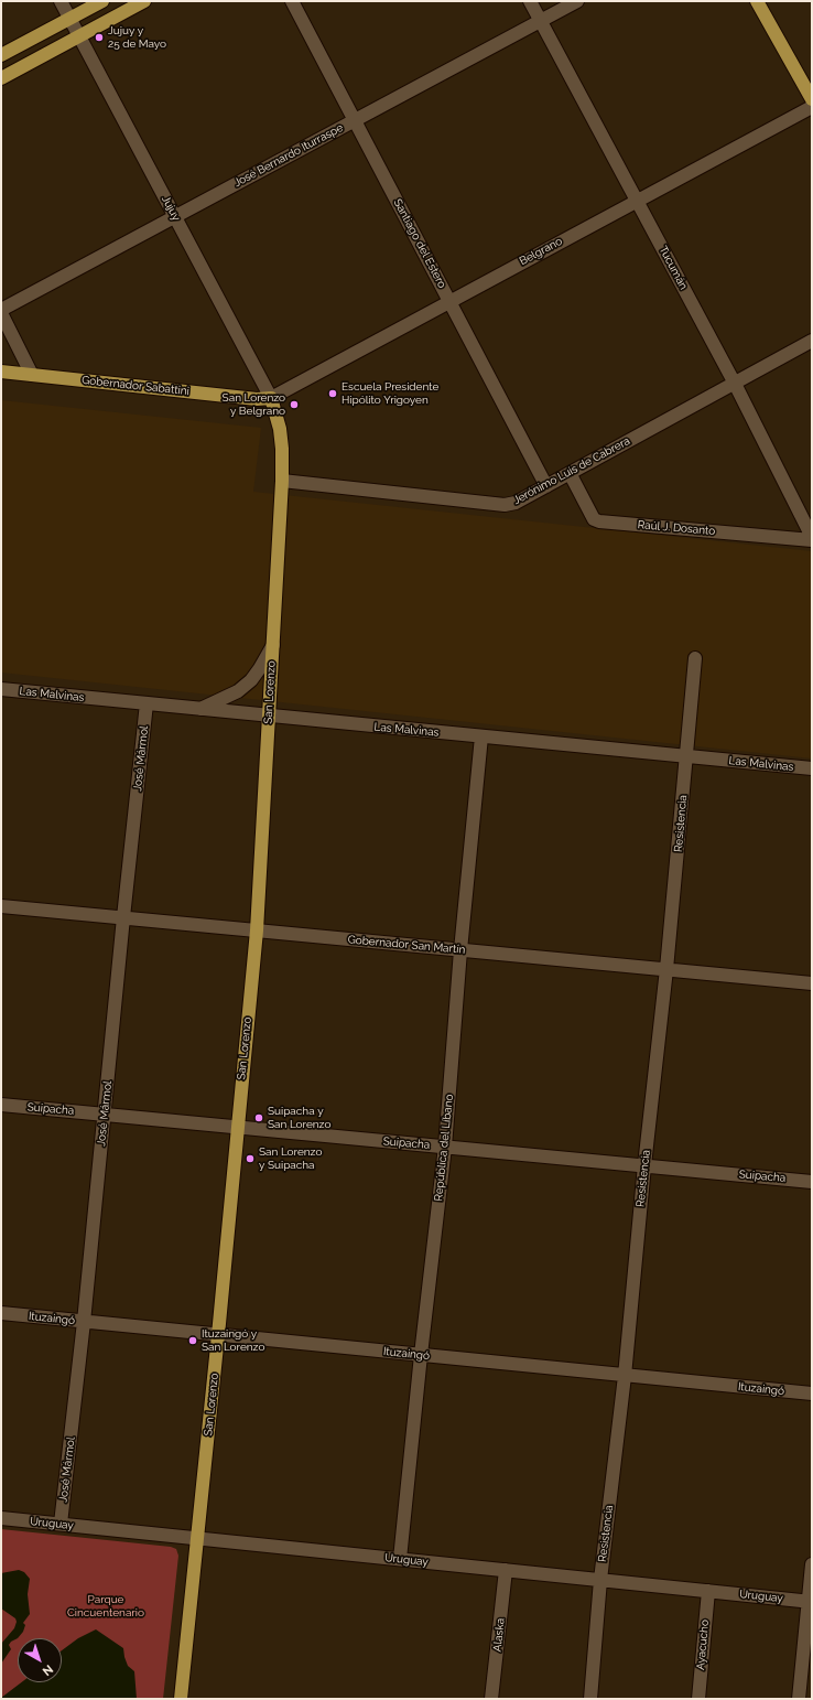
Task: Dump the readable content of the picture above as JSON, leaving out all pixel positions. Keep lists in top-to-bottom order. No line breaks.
{"streets":{"main road":["Gobernador Sabattini","San Lorenzo"],"street":["José Bernardo Iturraspe","Jujuy","Santiago del Estero","Belgrano","Tucumán","Jerónimo Luis de Cabrera","Raúl J. Dosanto","Las Malvinas","José Mármol","Resistencia","Gobernador San Martín","Suipacha","República del Líbano","Ituzaingó","Uruguay","Alaska","Ayacucho"]},"crossings":[["José Bernardo Iturraspe","Jujuy"],["José Bernardo Iturraspe","Santiago del Estero"],["José Bernardo Iturraspe","Tucumán"],["Jujuy","Belgrano"],["Jujuy","Gobernador Sabattini"],["Jujuy","San Lorenzo"],["Santiago del Estero","Belgrano"],["Santiago del Estero","Jerónimo Luis de Cabrera"],["Belgrano","Tucumán"],["Belgrano","Gobernador Sabattini"],["Belgrano","San Lorenzo"],["Tucumán","Jerónimo Luis de Cabrera"],["Tucumán","Raúl J. Dosanto"],["Gobernador Sabattini","San Lorenzo"],["Jerónimo Luis de Cabrera","Raúl J. Dosanto"],["Jerónimo Luis de Cabrera","San Lorenzo"],["San Lorenzo","Las Malvinas"],["San Lorenzo","Gobernador San Martín"],["San Lorenzo","Suipacha"],["San Lorenzo","Ituzaingó"],["San Lorenzo","Uruguay"],["Las Malvinas","José Mármol"],["Las Malvinas","Resistencia"],["Las Malvinas","República del Líbano"],["José Mármol","Gobernador San Martín"],["José Mármol","Suipacha"],["José Mármol","Ituzaingó"],["José Mármol","Uruguay"],["Resistencia","Gobernador San Martín"],["Resistencia","Suipacha"],["Resistencia","Ituzaingó"],["Resistencia","Uruguay"],["Gobernador San Martín","República del Líbano"],["Suipacha","República del Líbano"],["República del Líbano","Ituzaingó"],["República del Líbano","Uruguay"],["Uruguay","Alaska"],["Uruguay","Ayacucho"]],"parks":["Parque Cincuentenario"],"places":["Jujuy y 25 de Mayo","Escuela Presidente Hipólito Yrigoyen","San Lorenzo y Belgrano","Suipacha y San Lorenzo","San Lorenzo y Suipacha","Ituzaingó y San Lorenzo"],"north":"bottom right"}
